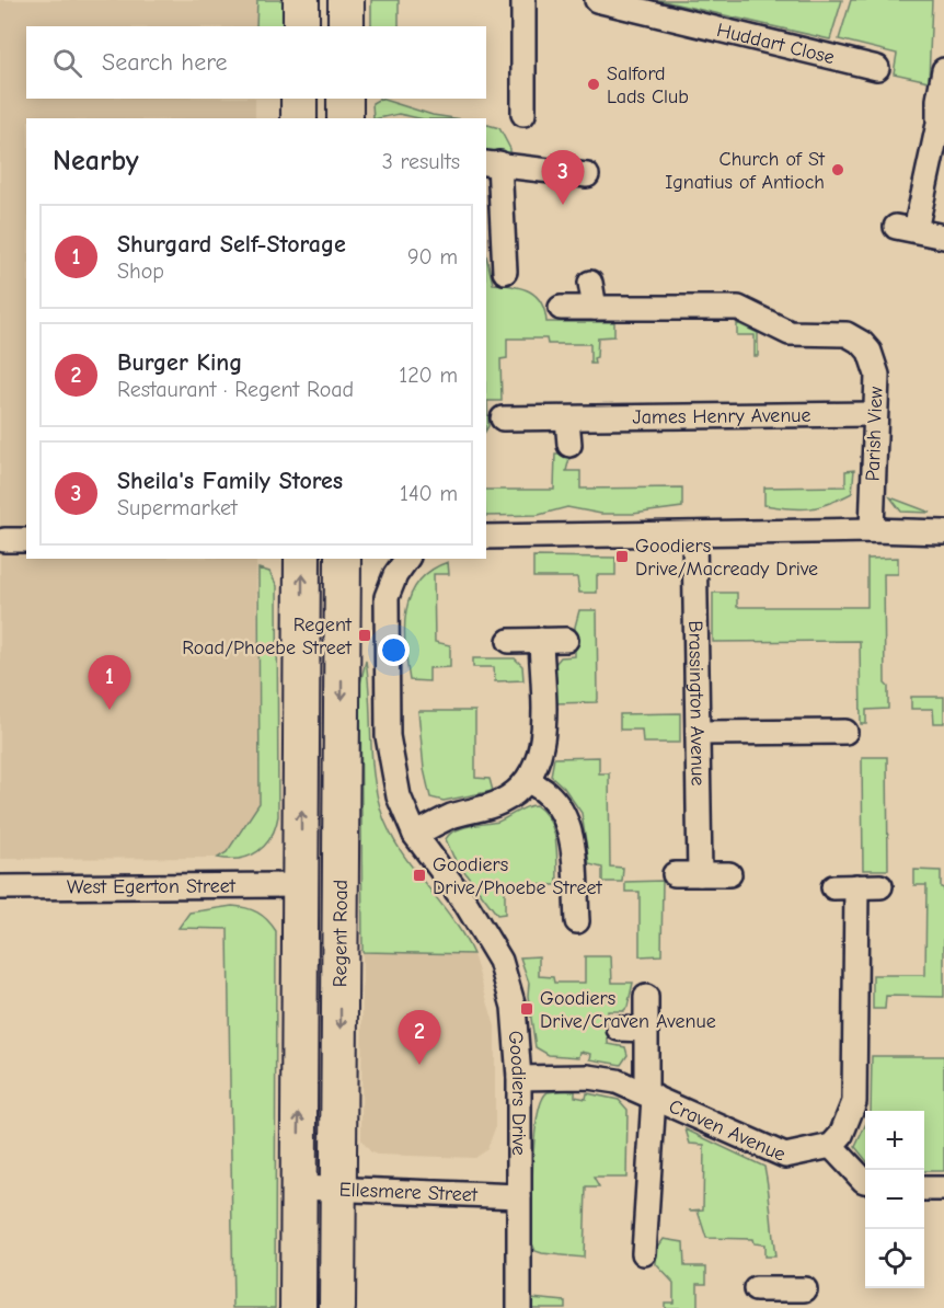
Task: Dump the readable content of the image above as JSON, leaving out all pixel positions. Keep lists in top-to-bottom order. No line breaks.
{"streets":{"highway":["Regent Road"],"street":["Huddart Close","James Henry Avenue","Parish View","Brassington Avenue","West Egerton Street","Goodiers Drive","Craven Avenue","Ellesmere Street"]},"crossings":[["James Henry Avenue","Parish View"],["West Egerton Street","Regent Road"],["Regent Road","Ellesmere Street"],["Goodiers Drive","Craven Avenue"],["Goodiers Drive","Ellesmere Street"]],"places":{"other":["Salford Lads Club","Church of St Ignatius of Antioch"],"transit":["Goodiers Drive/Macready Drive","Regent Road/Phoebe Street","Goodiers Drive/Phoebe Street","Goodiers Drive/Craven Avenue"]},"page":{"search":"Search here","heading":["Nearby","3 results"],"pins":["3","1","2"],"list":[{"mark":"1","name":"Shurgard Self-Storage","note":"Shop","value":"90 m"},{"mark":"2","name":"Burger King","note":"Restaurant · Regent Road","value":"120 m"},{"mark":"3","name":"Sheila's Family Stores","note":"Supermarket","value":"140 m"}],"map_buttons":["+","−"]}}
